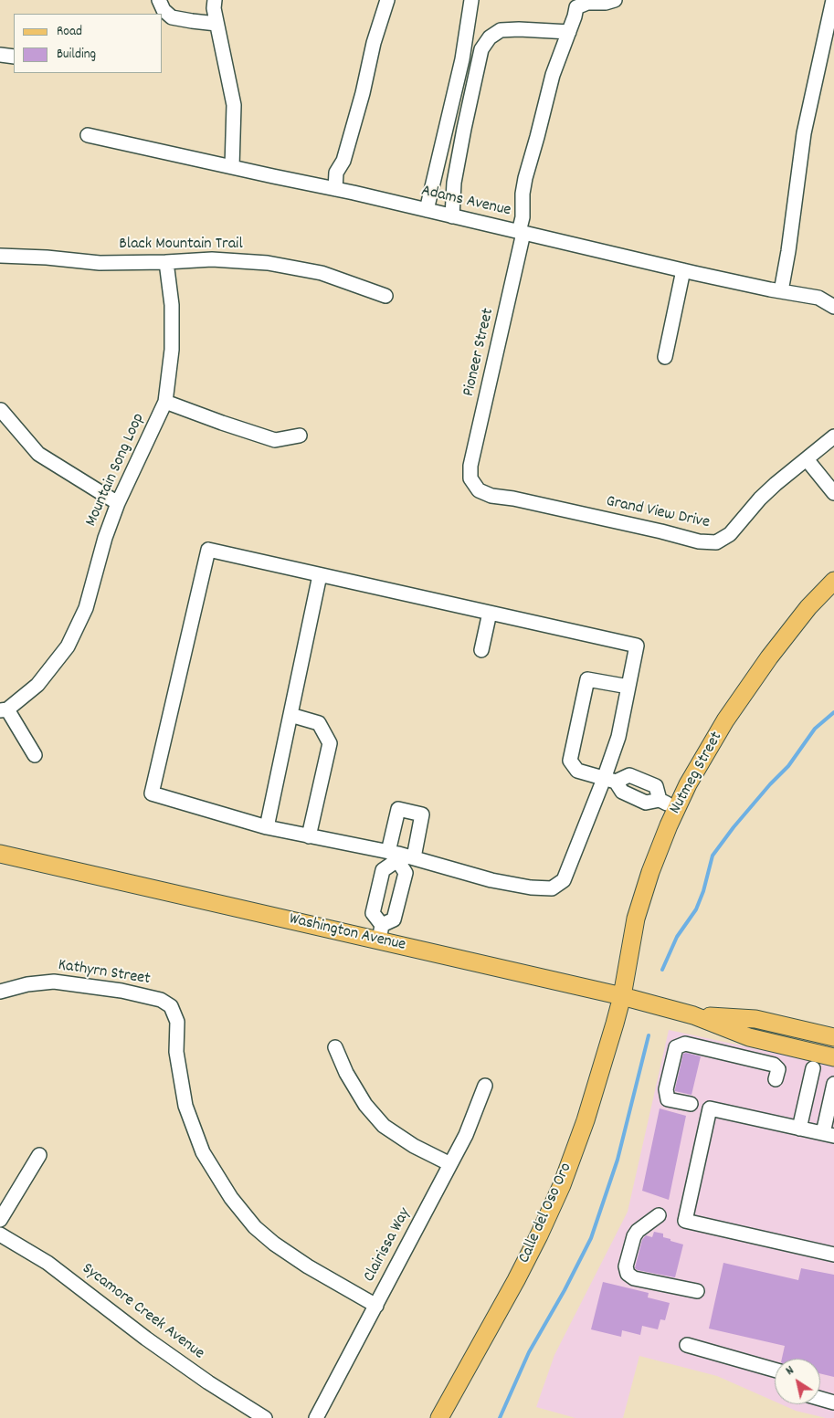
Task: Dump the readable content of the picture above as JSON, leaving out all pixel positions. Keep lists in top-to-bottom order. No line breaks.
{"streets":{"main road":["Nutmeg Street","Washington Avenue","Calle del Oso Oro"],"street":["Adams Avenue","Black Mountain Trail","Pioneer Street","Mountain Song Loop","Grand View Drive","Kathyrn Street","Clairissa Way","Sycamore Creek Avenue"]},"crossings":[["Adams Avenue","Pioneer Street"],["Black Mountain Trail","Mountain Song Loop"],["Pioneer Street","Grand View Drive"],["Nutmeg Street","Washington Avenue"],["Nutmeg Street","Calle del Oso Oro"],["Washington Avenue","Calle del Oso Oro"],["Kathyrn Street","Clairissa Way"]],"legend":["Road","Building"],"north":"top left"}
